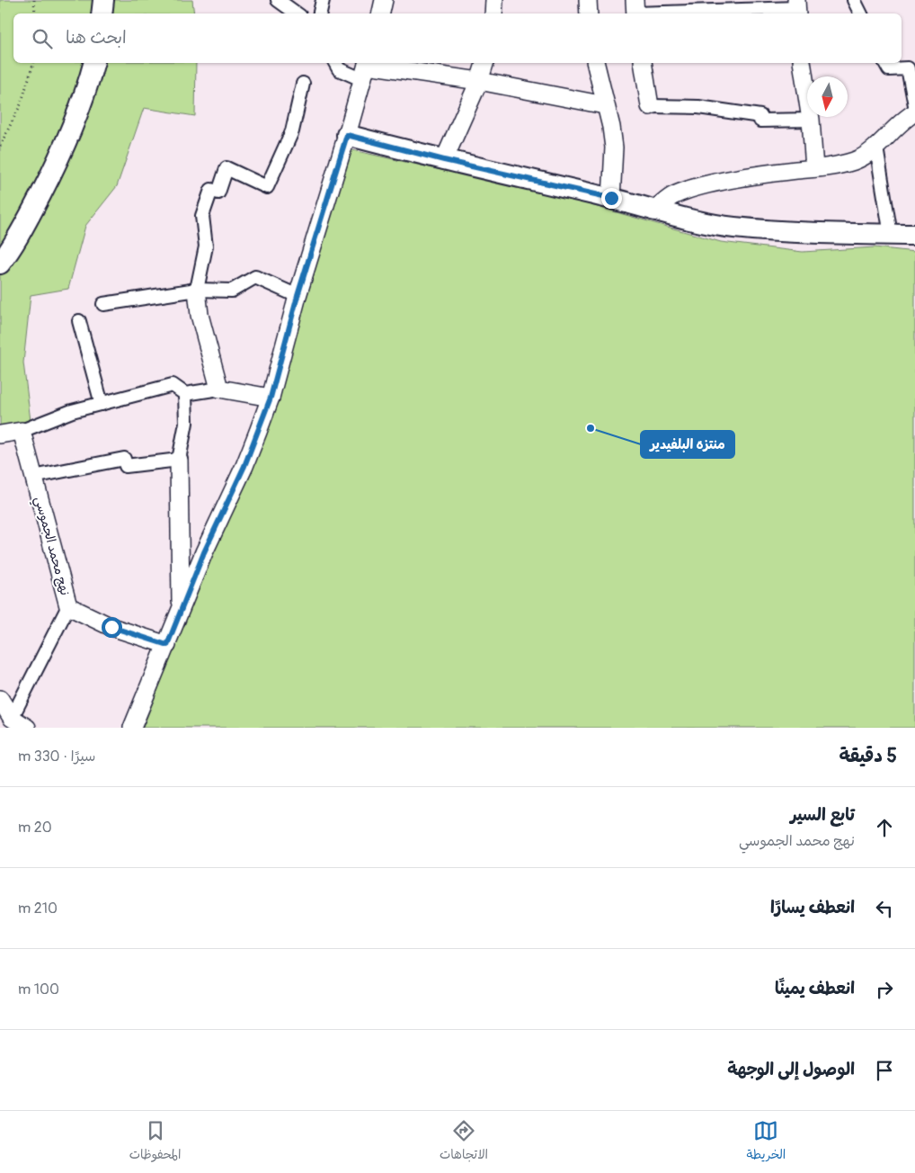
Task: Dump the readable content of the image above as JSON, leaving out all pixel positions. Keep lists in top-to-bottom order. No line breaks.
{"streets":{"street":["نهج محمد الجموسي"]},"places":["منتزه البلفيدير"],"north":"bottom","page":{"search":"ابحث هنا","heading":["5 دقيقة","سيرًا · 330 m"],"list":[["تابع السير","نهج محمد الجموسي","20 m"],["انعطف يسارًا","210 m"],["انعطف يمينًا","100 m"],"الوصول إلى الوجهة"],"nav":["الخريطة","الاتجاهات","المحفوظات"]}}
